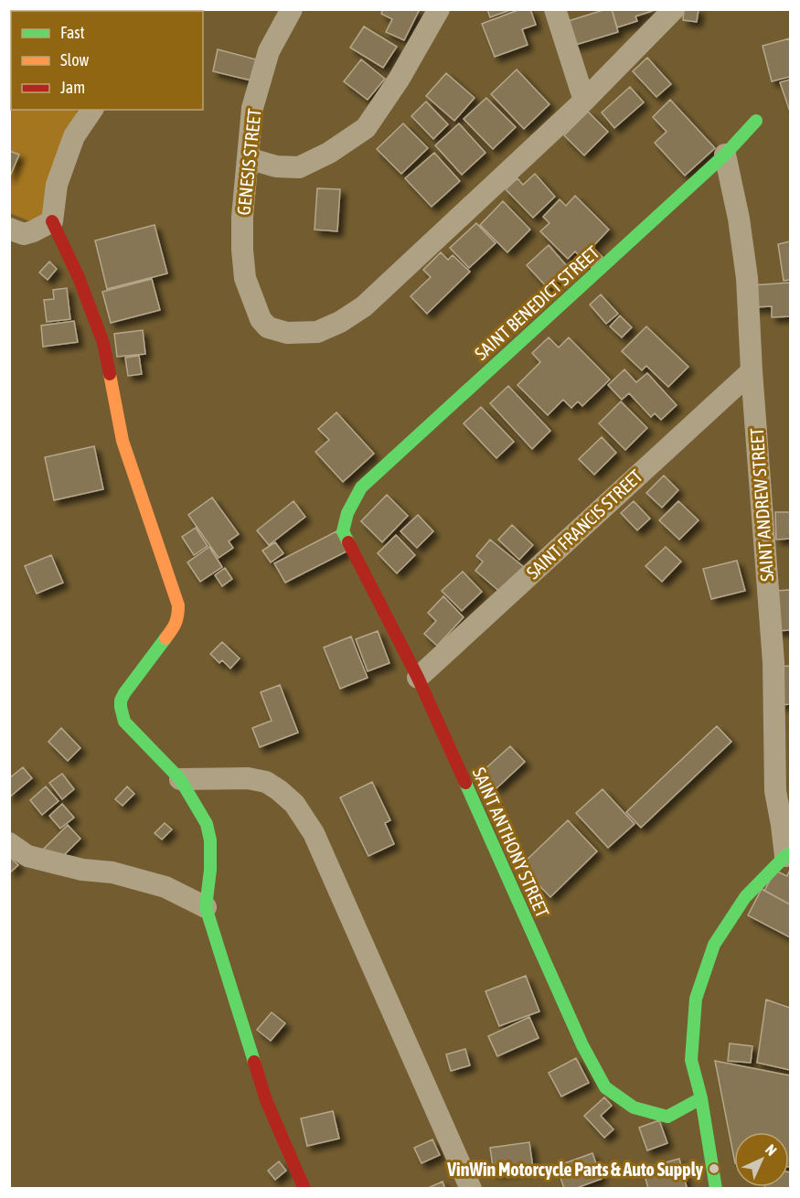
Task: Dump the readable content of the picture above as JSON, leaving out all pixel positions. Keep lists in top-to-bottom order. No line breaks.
{"streets":{"street":["GENESIS STREET","SAINT BENEDICT STREET","SAINT ANDREW STREET","SAINT FRANCIS STREET","SAINT ANTHONY STREET"]},"crossings":[["SAINT BENEDICT STREET","SAINT ANDREW STREET"],["SAINT BENEDICT STREET","SAINT ANTHONY STREET"],["SAINT ANDREW STREET","SAINT FRANCIS STREET"],["SAINT FRANCIS STREET","SAINT ANTHONY STREET"]],"places":["VinWin Motorcycle Parts & Auto Supply"],"legend":["Fast","Slow","Jam"],"north":"top right"}
